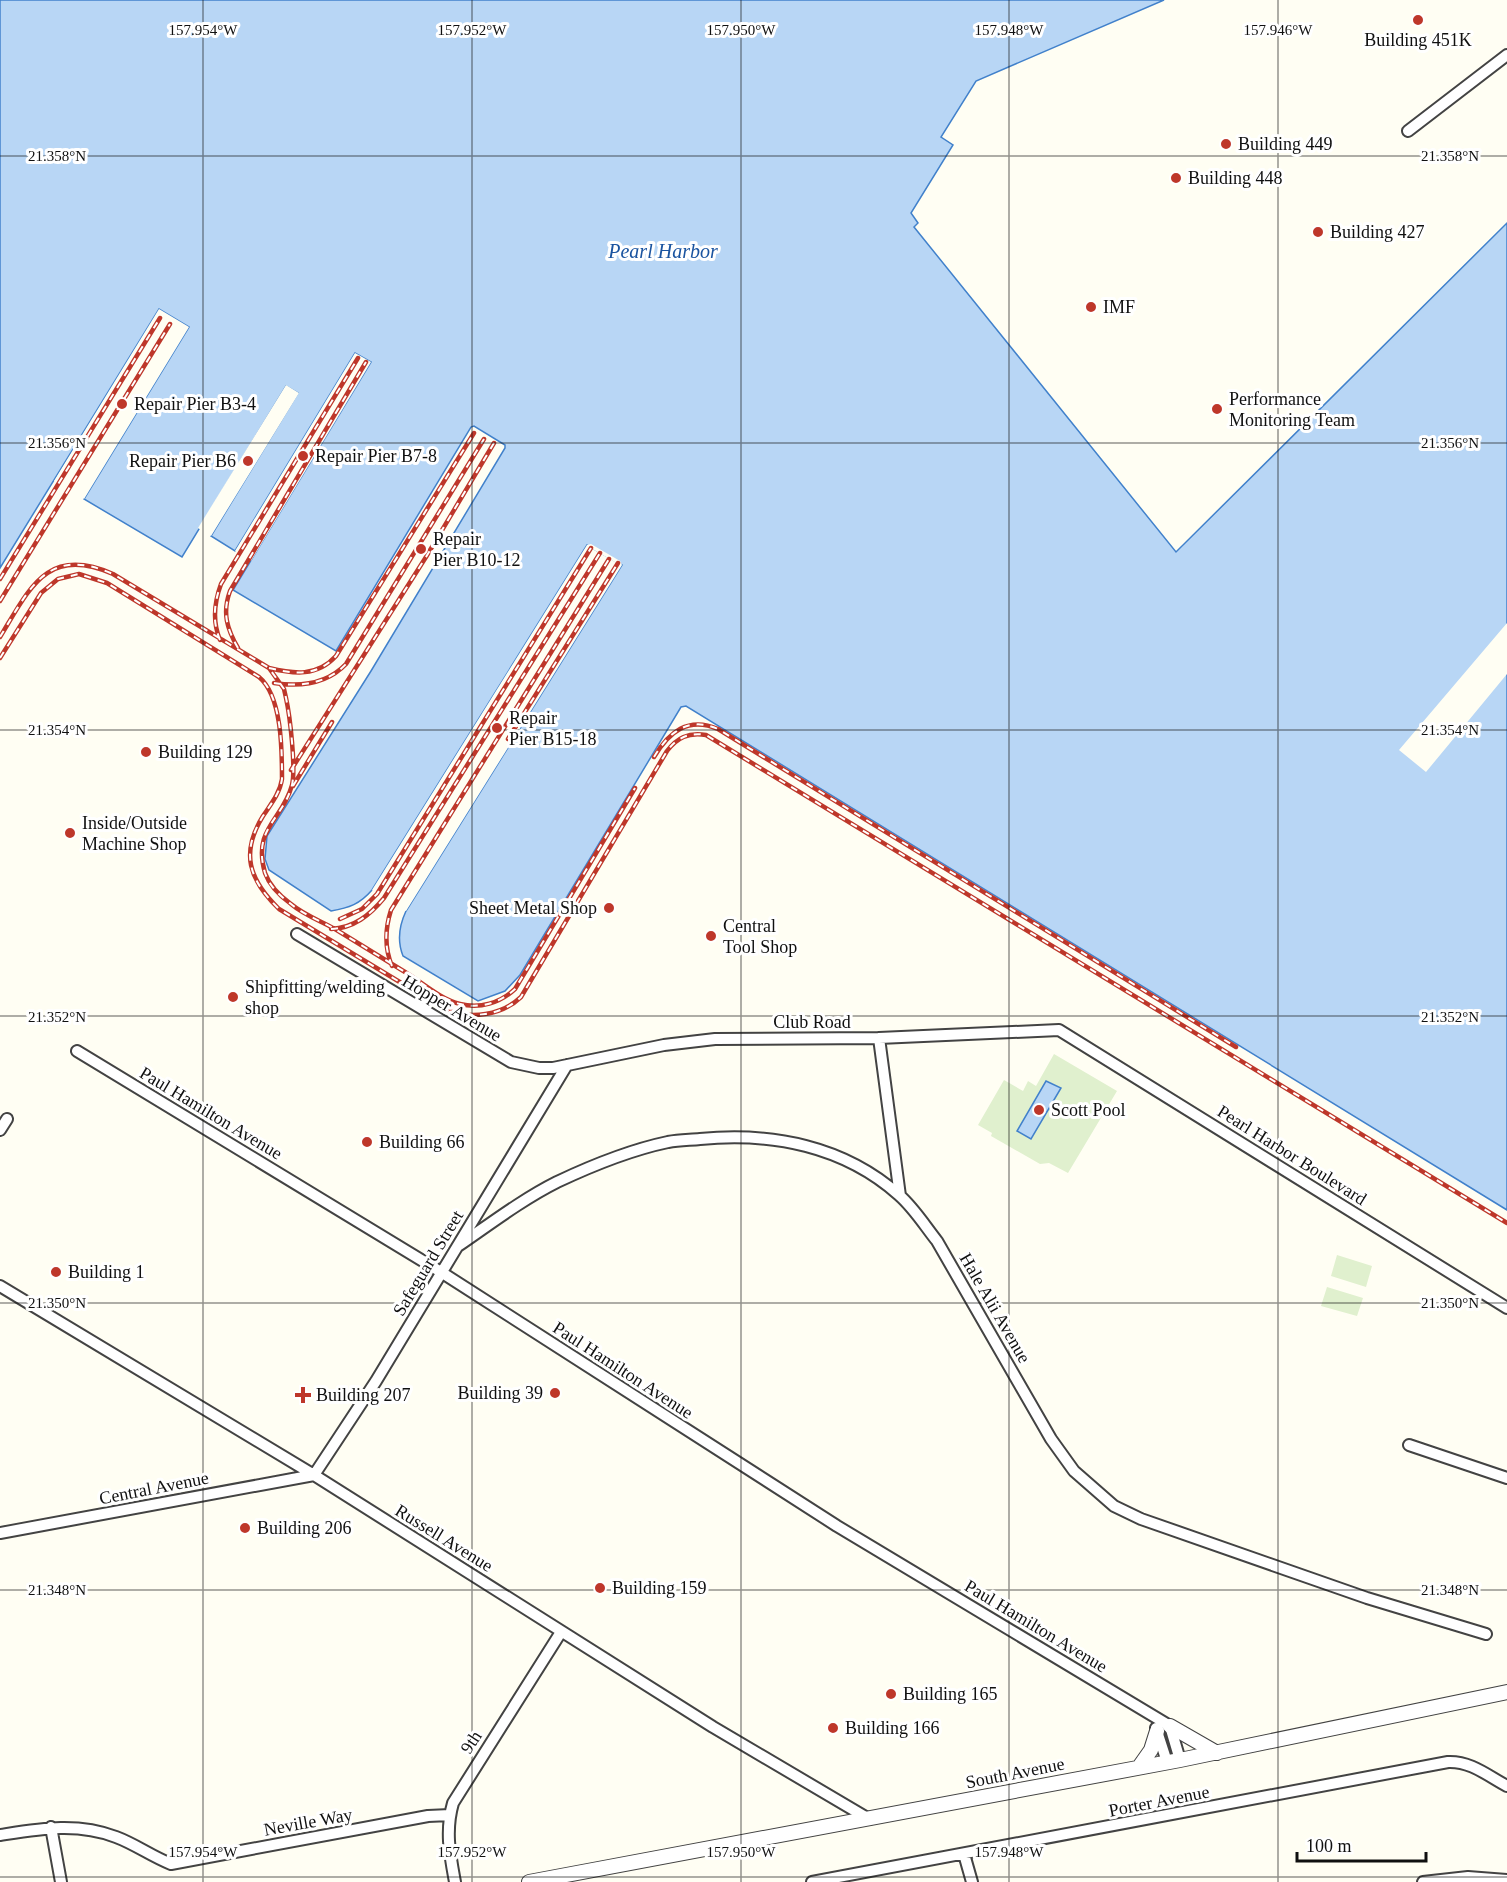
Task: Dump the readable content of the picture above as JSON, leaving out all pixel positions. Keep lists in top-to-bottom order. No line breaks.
{"streets":{"street":["Hopper Avenue","Club Road","Paul Hamilton Avenue","Pearl Harbor Boulevard","Safeguard Street","Hale Alii Avenue","Central Avenue","Russell Avenue","9th","South Avenue","Porter Avenue","Neville Way"]},"crossings":[["Hopper Avenue","Club Road"],["Hopper Avenue","Safeguard Street"],["Club Road","Pearl Harbor Boulevard"],["Club Road","Safeguard Street"],["Paul Hamilton Avenue","Safeguard Street"],["Safeguard Street","Hale Alii Avenue"],["Safeguard Street","Central Avenue"],["Safeguard Street","Russell Avenue"],["Central Avenue","Russell Avenue"],["Russell Avenue","9th"],["Russell Avenue","South Avenue"],["9th","Neville Way"]],"water":["Pearl Harbor"],"places":{"other":["Building 451K","Building 449","Building 448","Building 427","IMF","Repair Pier B3-4","Performance Monitoring Team","Repair Pier B7-8","Repair Pier B6","Repair Pier B10-12","Repair Pier B15-18","Building 129","Inside/Outside Machine Shop","Sheet Metal Shop","Central Tool Shop","Shipfitting/welding shop","Scott Pool","Building 66","Building 1","Building 39","Building 206","Building 159","Building 165","Building 166"],"health":["Building 207"]},"scale_bar":"100 m","coordinates":["157.954°W","157.952°W","157.950°W","157.948°W","157.946°W","21.358°N","21.356°N","21.354°N","21.352°N","21.350°N","21.348°N"]}
